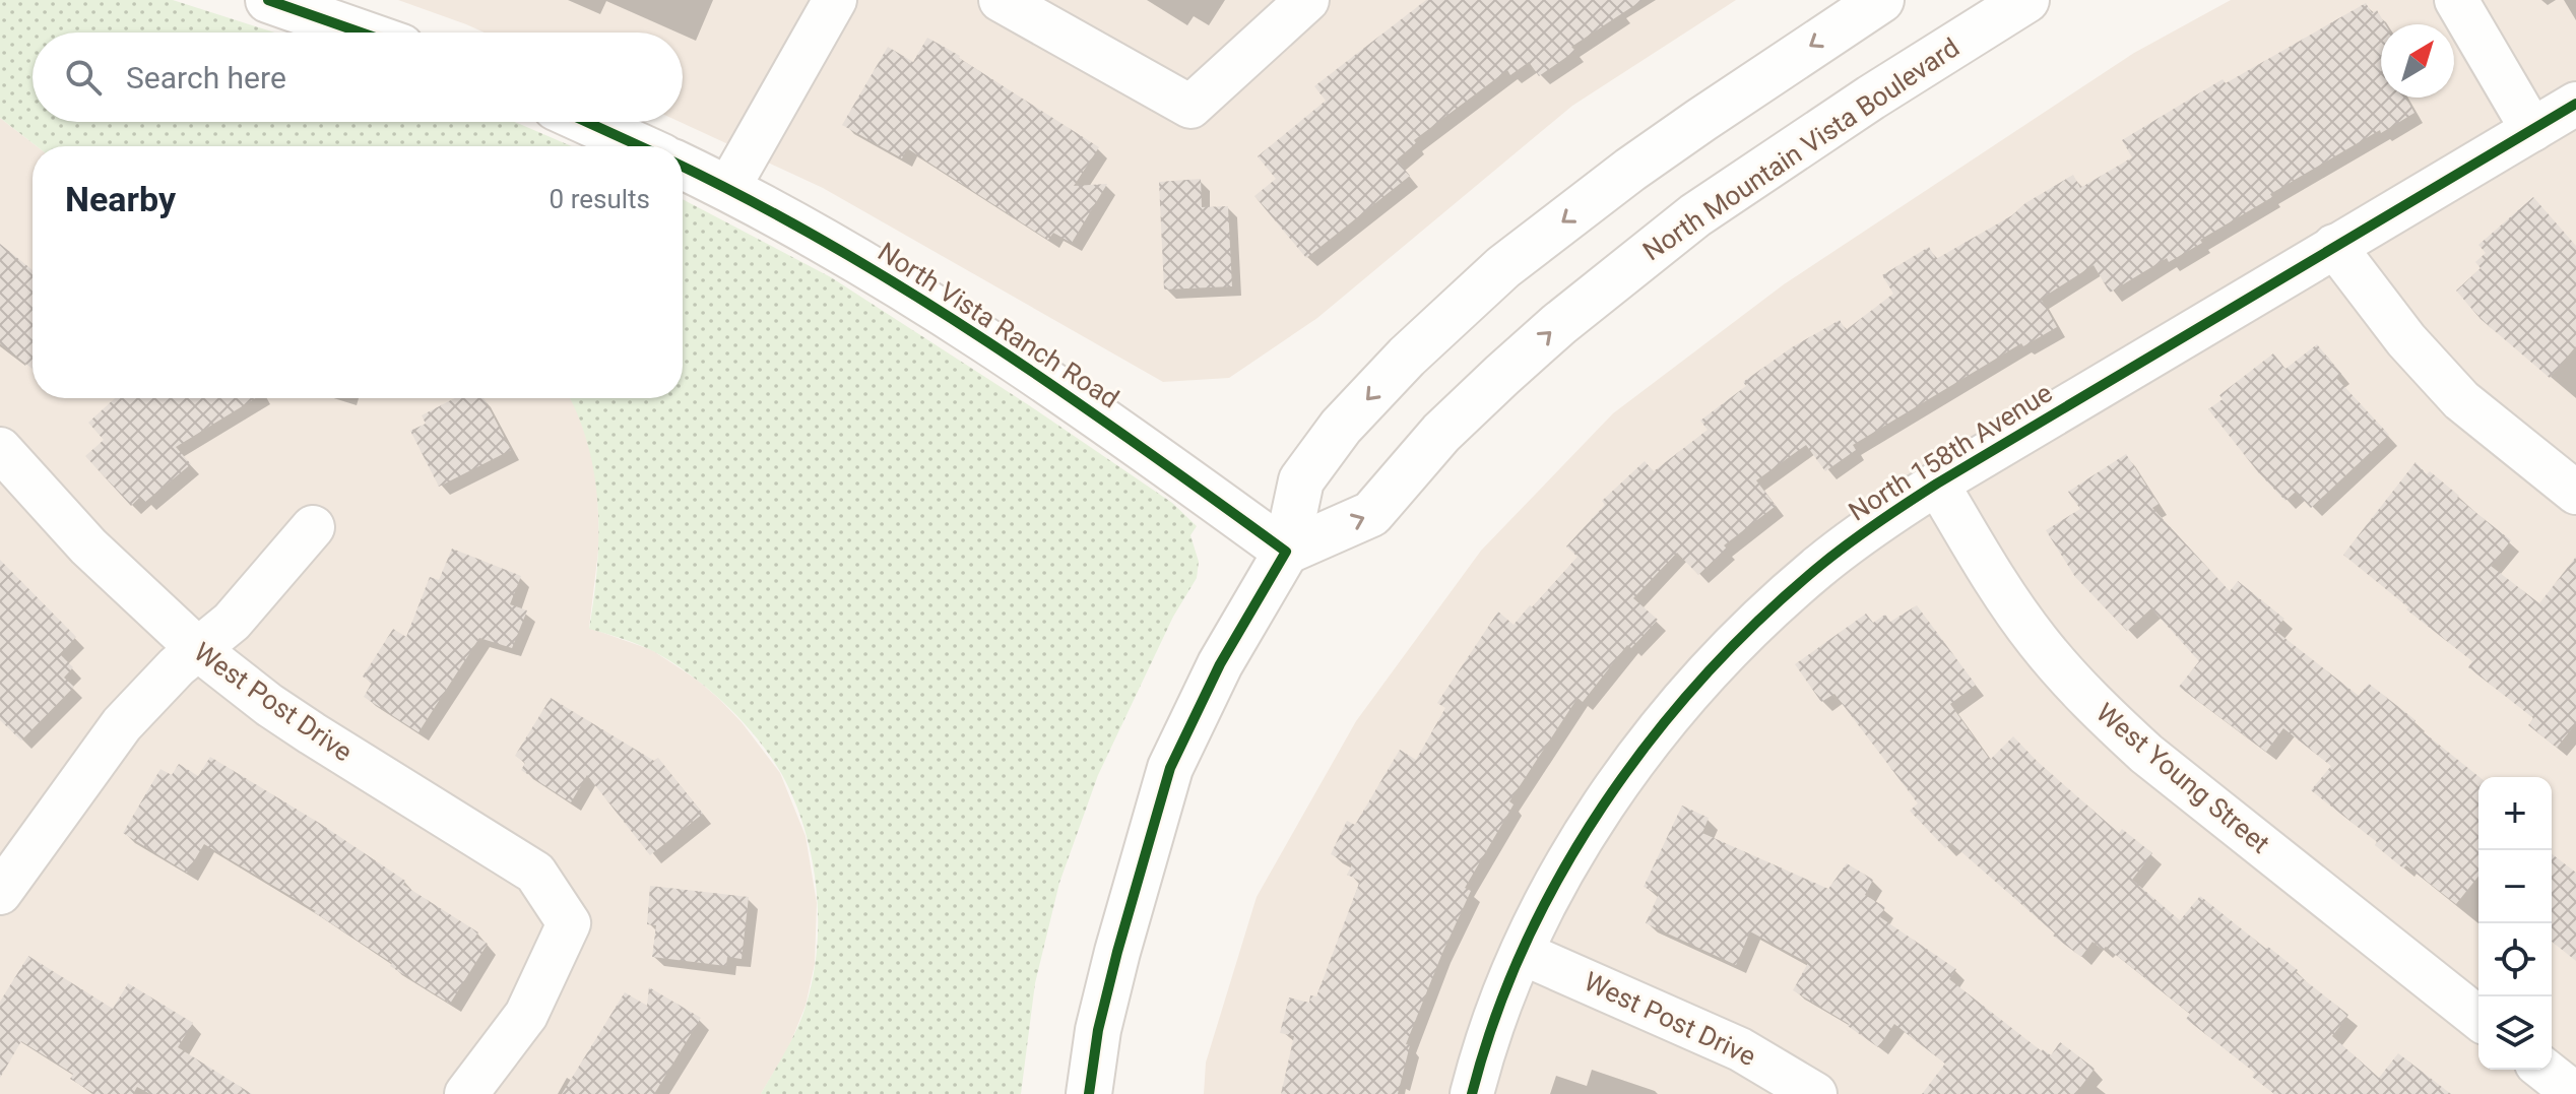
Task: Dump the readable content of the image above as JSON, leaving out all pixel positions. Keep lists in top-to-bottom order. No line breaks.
{"streets":{"street":["North Mountain Vista Boulevard","North Vista Ranch Road","North 158th Avenue","West Post Drive","West Young Street"]},"crossings":[["North Mountain Vista Boulevard","North Vista Ranch Road"],["North 158th Avenue","West Post Drive"],["North 158th Avenue","West Young Street"]],"north":"top right","page":{"search":"Search here","heading":["Nearby","0 results"],"map_buttons":["+","−"]}}
